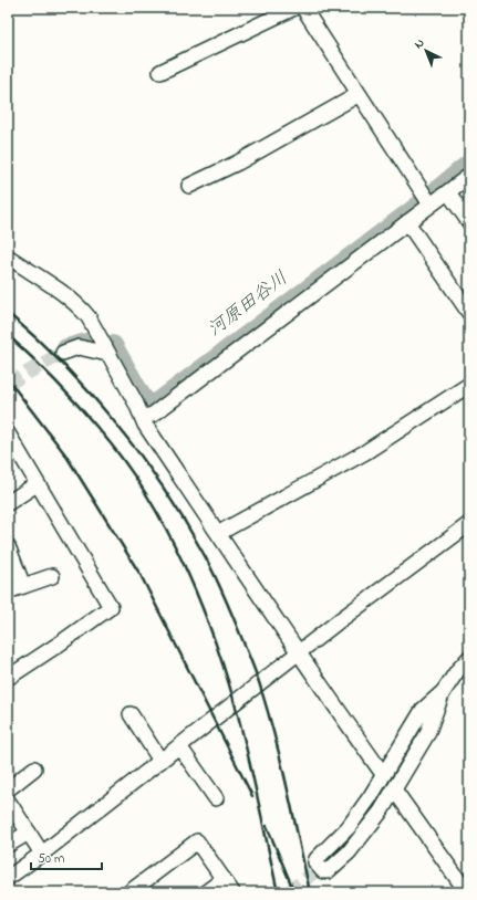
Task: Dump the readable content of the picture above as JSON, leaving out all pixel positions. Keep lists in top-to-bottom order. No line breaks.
{"water":["河原田谷川"],"scale_bar":"50 m","north":"top left"}
